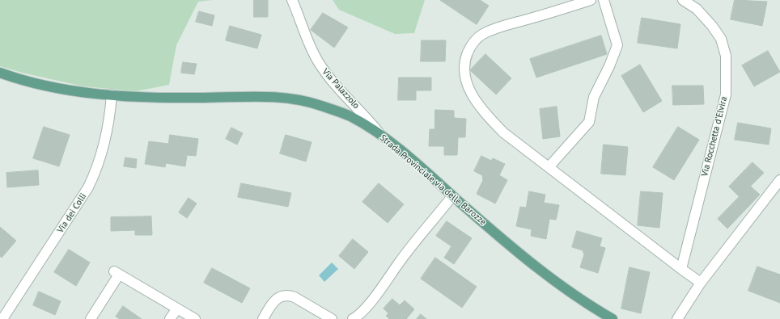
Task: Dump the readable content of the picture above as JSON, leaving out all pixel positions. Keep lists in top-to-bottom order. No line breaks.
{"streets":{"main road":["Strada Provinciale via delle Barozze"],"street":["Via Palazzolo","Via Rocchetta d'Elvira","Via dei Colli"]},"crossings":[["Via Palazzolo","Strada Provinciale via delle Barozze"],["Strada Provinciale via delle Barozze","Via dei Colli"]]}
